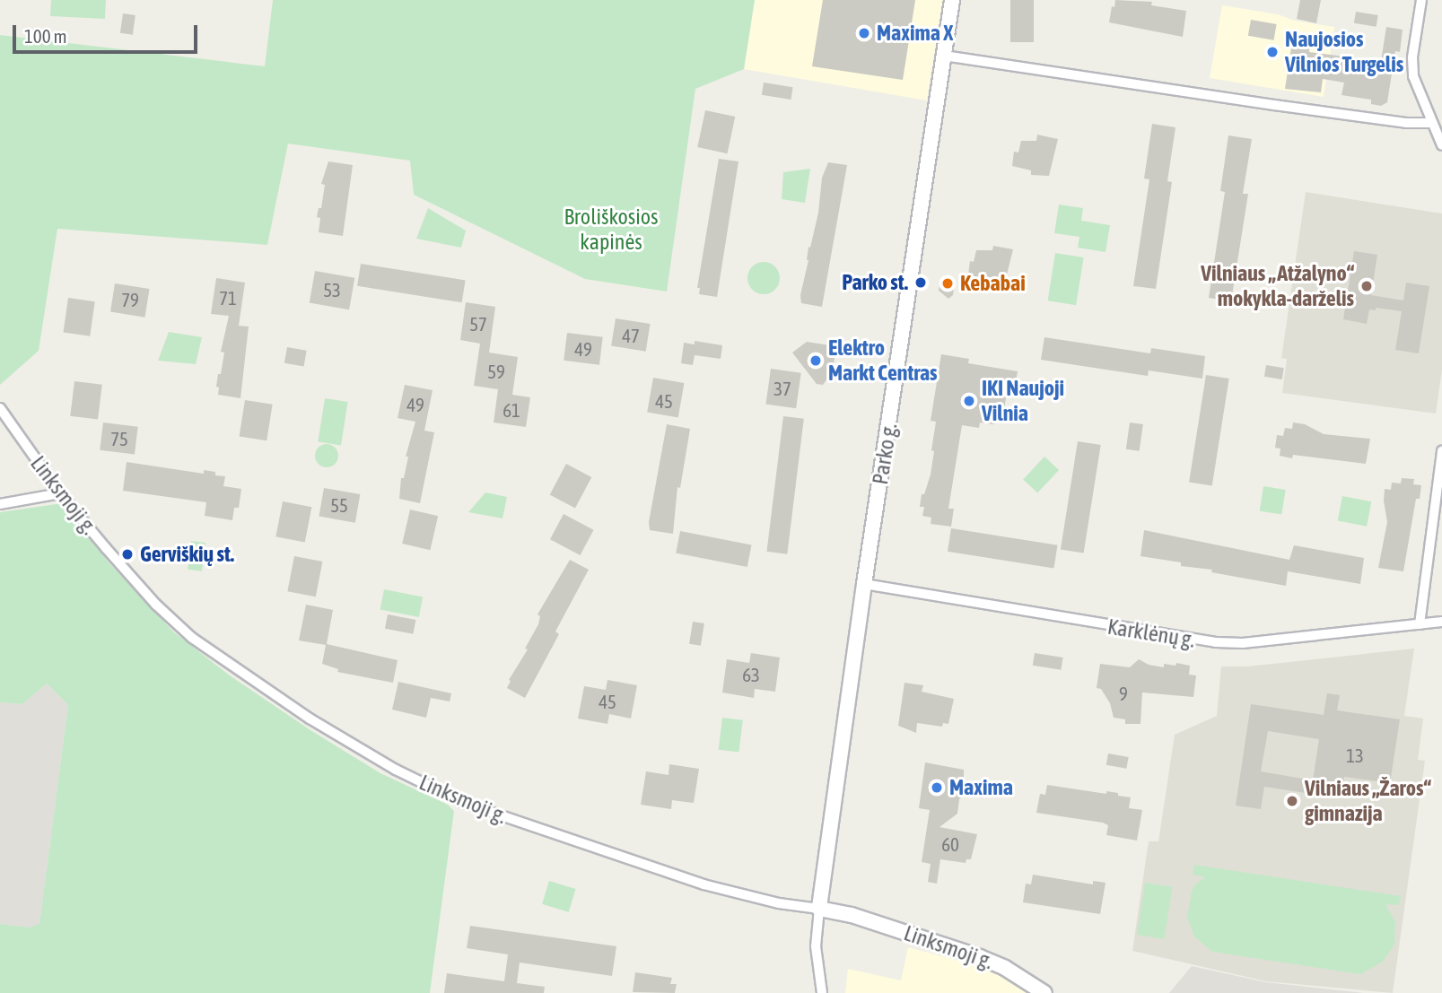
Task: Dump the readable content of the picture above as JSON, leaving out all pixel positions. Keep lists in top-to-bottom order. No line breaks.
{"streets":{"main road":["Parko g.","Linksmoji g."],"street":["Karklėnų g."]},"crossings":[["Parko g.","Linksmoji g."],["Parko g.","Karklėnų g."]],"parks":["Broliškosios kapinės"],"places":["Maxima X","Naujosios Vilnios Turgelis","Parko st.","Kebabai","Vilniaus „Atžalyno“ mokykla-darželis","Elektro Markt Centras","IKI Naujoji Vilnia","Gerviškių st.","Maxima","Vilniaus „Žaros“ gimnazija"],"house_numbers":["53","71","79","57","47","49","59","37","45","49","61","75","55","63","9","45","13","60"],"scale_bar":"100 m"}
